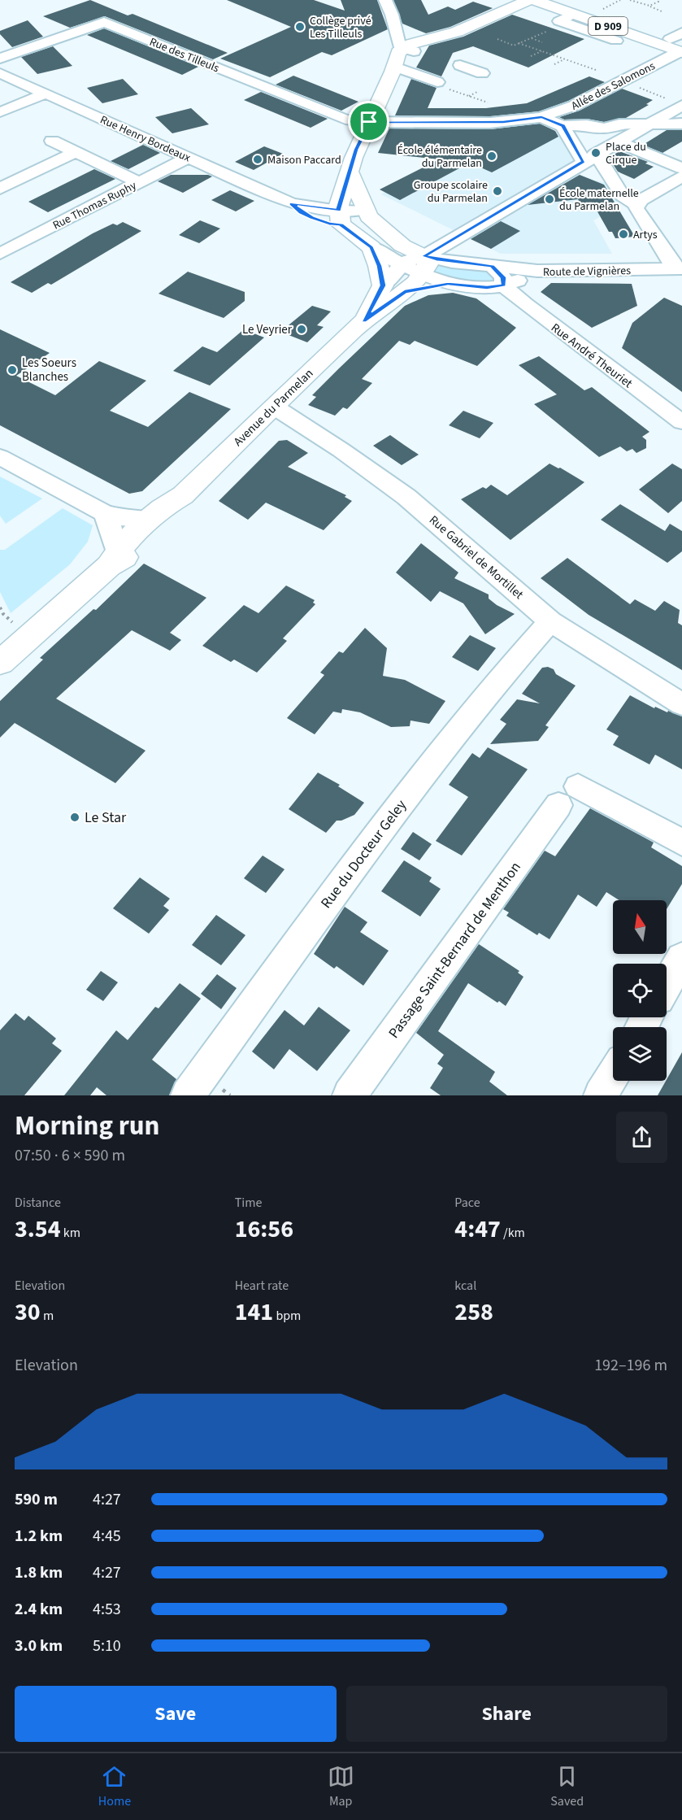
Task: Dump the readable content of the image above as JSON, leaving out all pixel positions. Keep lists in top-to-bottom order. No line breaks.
{"streets":{"main road":["D 909","Avenue du Parmelan"],"street":["Rue des Tilleuls","Allée des Salomons","Rue Henry Bordeaux","Rue Thomas Ruphy","Route de Vignières","Rue André Theuriet","Rue Gabriel de Mortillet","Rue du Docteur Geley","Passage Saint-Bernard de Menthon"]},"crossings":[["D 909","Allée des Salomons"],["Rue des Tilleuls","Allée des Salomons"],["Rue Henry Bordeaux","Rue Thomas Ruphy"],["Route de Vignières","Rue André Theuriet"],["Avenue du Parmelan","Rue Gabriel de Mortillet"],["Rue Gabriel de Mortillet","Rue du Docteur Geley"]],"places":["Collège privé Les Tilleuls","Place du Cirque","École élémentaire du Parmelan","Maison Paccard","Groupe scolaire du Parmelan","École maternelle du Parmelan","Artys","Le Veyrier","Les Soeurs Blanches","Le Star"],"north":"top","page":{"heading":["Morning run","07:50 · 6 × 590 m"],"stats":[["Distance","3.54 km"],["Time","16:56"],["Pace","4:47 /km"],["Elevation","30 m"],["Heart rate","141 bpm"],["kcal","258"]],"chart":["Elevation","192–196 m"],"list":[{"name":"590 m","note":"4:27"},{"name":"1.2 km","note":"4:45"},{"name":"1.8 km","note":"4:27"},{"name":"2.4 km","note":"4:53"},{"name":"3.0 km","note":"5:10"}],"buttons":["Save","Share"],"tabs":["Home","Map","Saved"]}}
